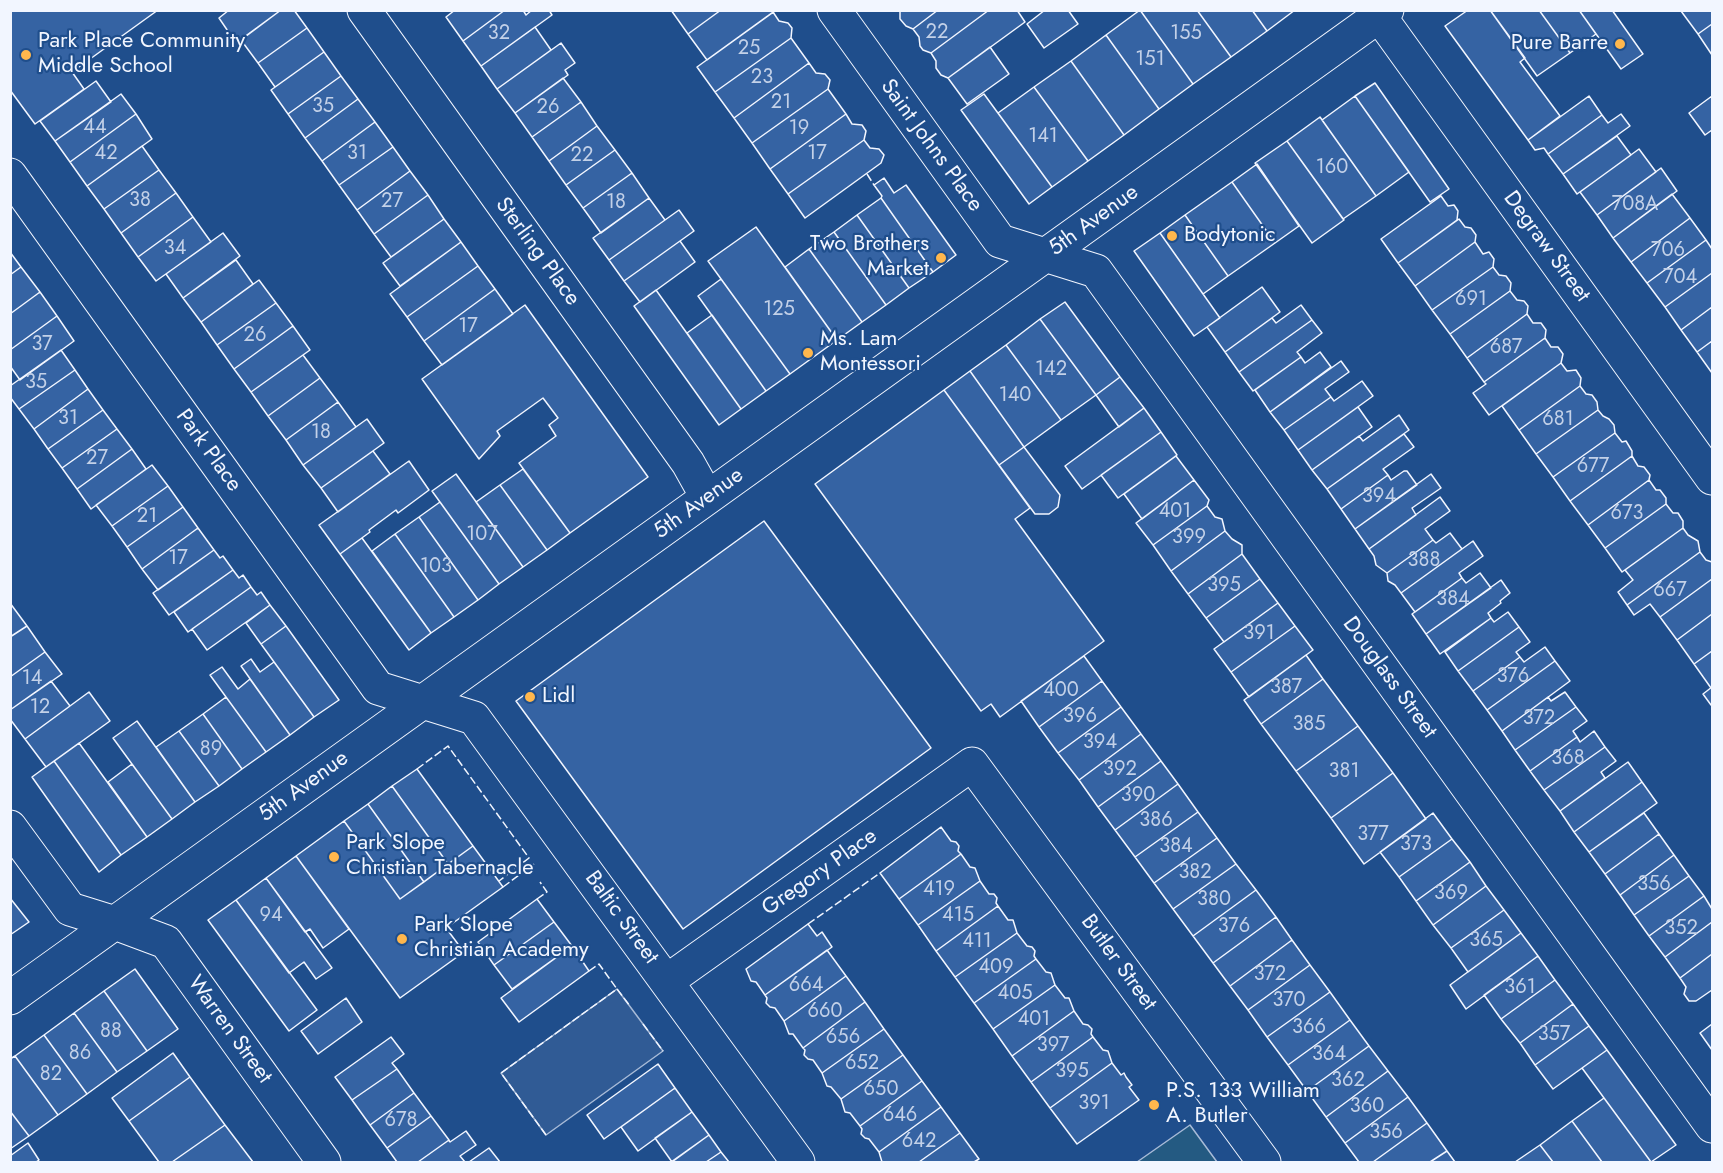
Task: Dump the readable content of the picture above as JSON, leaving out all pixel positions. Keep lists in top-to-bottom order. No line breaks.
{"streets":{"street":["Saint Johns Place","5th Avenue","Degraw Street","Sterling Place","Park Place","Douglass Street","Gregory Place","Baltic Street","Butler Street","Warren Street"]},"crossings":[["Saint Johns Place","5th Avenue"],["Saint Johns Place","Douglass Street"],["5th Avenue","Degraw Street"],["5th Avenue","Sterling Place"],["5th Avenue","Park Place"],["5th Avenue","Douglass Street"],["5th Avenue","Baltic Street"],["5th Avenue","Warren Street"],["Park Place","Baltic Street"],["Gregory Place","Baltic Street"],["Gregory Place","Butler Street"]],"places":["Pure Barre","Park Place Community Middle School","Bodytonic","Two Brothers Market","Ms. Lam Montessori","Lidl","Park Slope Christian Tabernacle","Park Slope Christian Academy","P.S. 133 William A. Butler"],"house_numbers":["22","32","155","25","151","23","21","35","26","44","19","141","42","31","17","22","160","38","27","18","708A","34","706","704","691","125","17","26","37","687","142","35","140","31","681","18","27","677","394","401","673","21","107","399","17","388","103","395","667","384","391","376","14","387","400","12","396","372","385","394","89","368","392","381","390","386","377","373","384","382","356","419","369","380","94","415","376","352","365","411","409","372","664","361","405","370","660","401","366","88","357","656","397","86","364","652","395","82","362","650","391","360","646","678","356","642"]}
